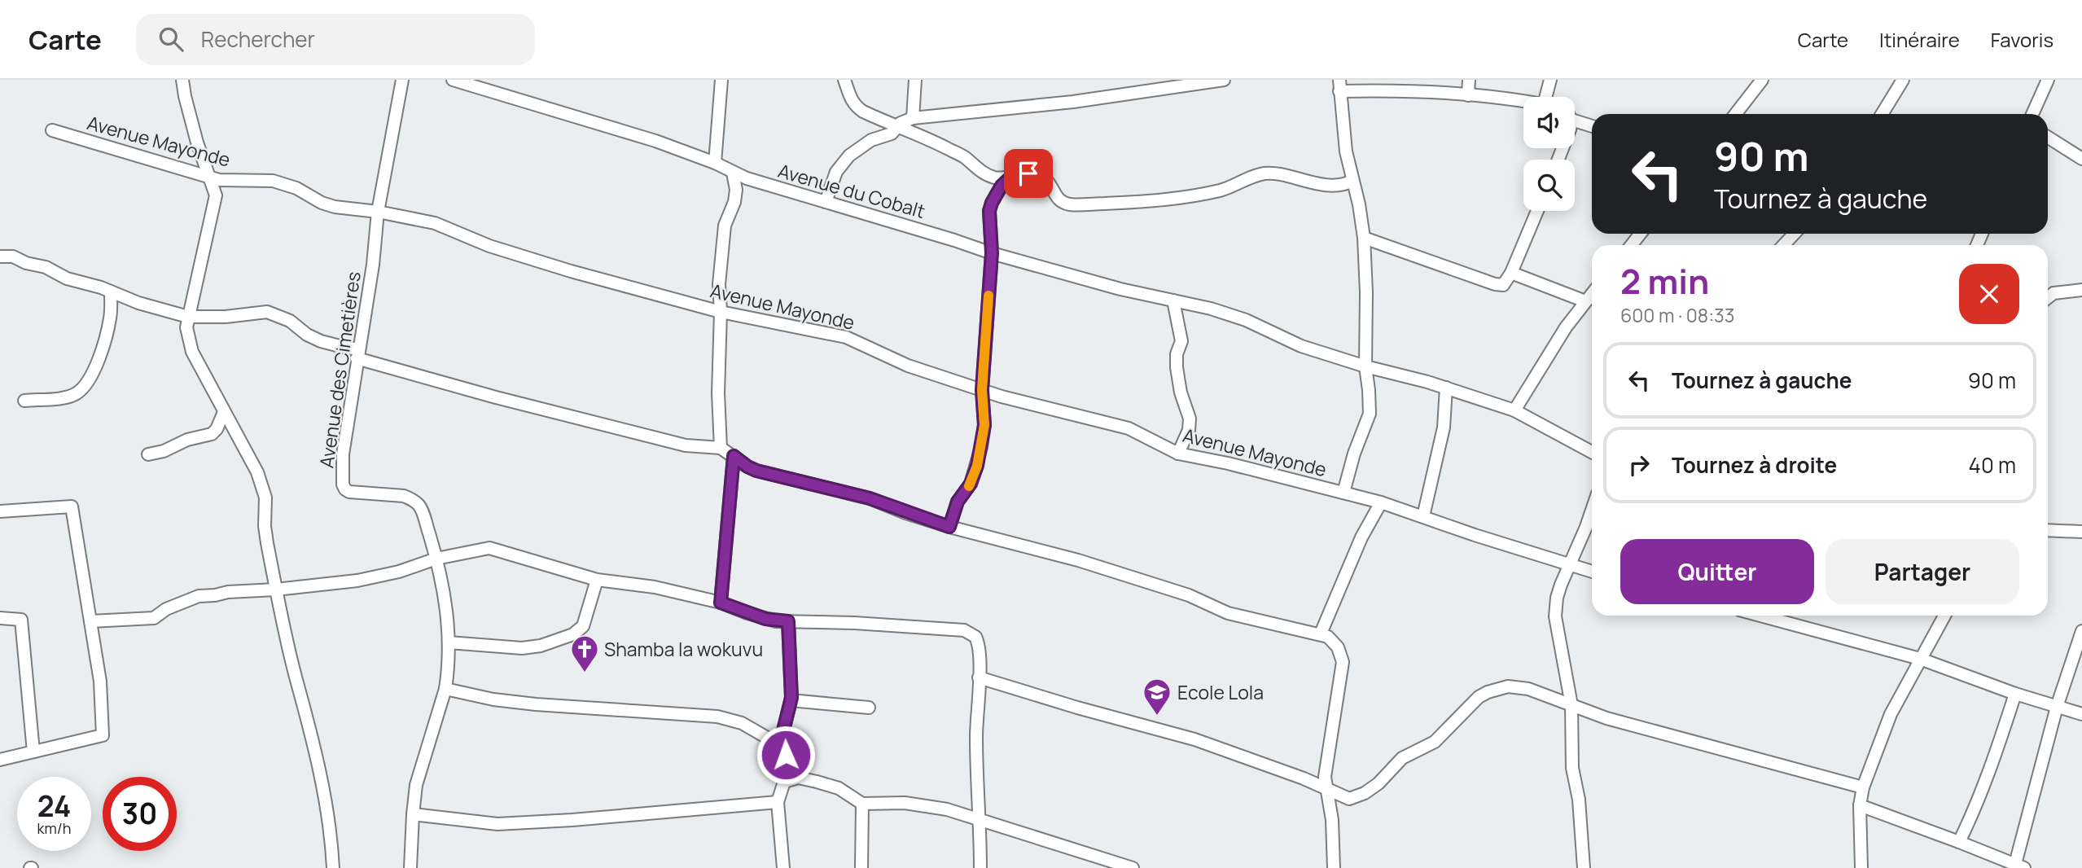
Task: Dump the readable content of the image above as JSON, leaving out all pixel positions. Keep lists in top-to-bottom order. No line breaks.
{"streets":{"street":["Avenue Mayonde","Avenue du Cobalt","Avenue des Cimetières"]},"crossings":[["Avenue Mayonde","Avenue des Cimetières"]],"places":{"church":["Shamba la wokuvu"],"school or university":["Ecole Lola"]},"page":{"header":"Carte","search":"Rechercher","nav":["Carte","Itinéraire","Favoris"],"turn":["90 m","Tournez à gauche"],"heading":["2 min","600 m · 08:33"],"list":[{"name":"Tournez à gauche","value":"90 m"},{"name":"Tournez à droite","value":"40 m"}],"buttons":["Quitter","Partager"],"speed":"24 km/h","limit":"30"}}
